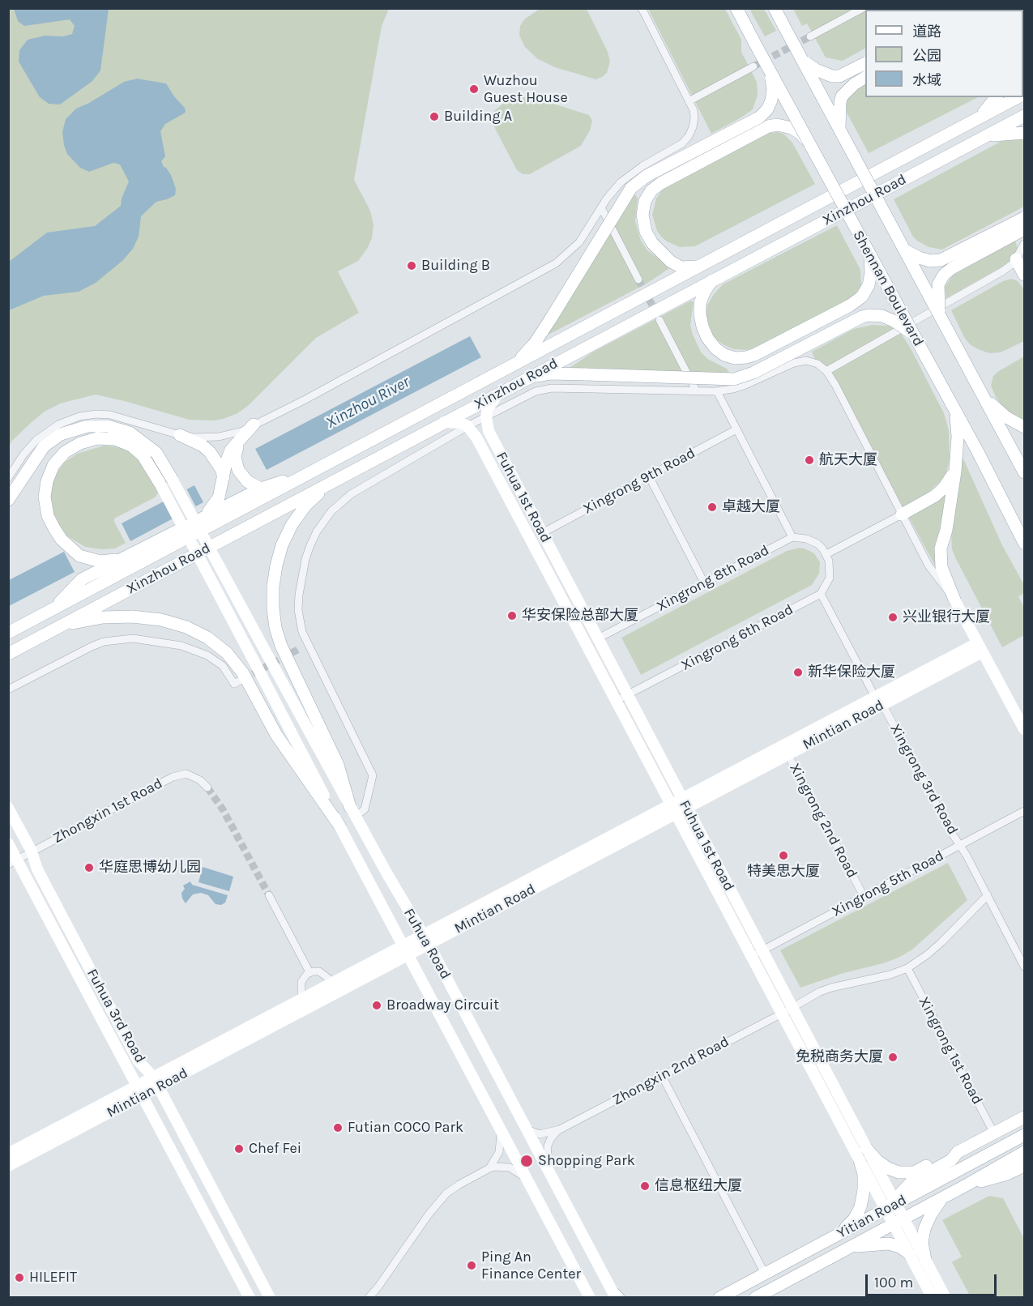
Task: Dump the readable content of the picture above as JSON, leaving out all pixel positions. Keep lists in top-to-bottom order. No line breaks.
{"streets":{"main road":["Xinzhou Road","Shennan Boulevard","Yitian Road"],"street":["Xingrong 9th Road","Fuhua 1st Road","Xingrong 8th Road","Xingrong 6th Road","Mintian Road","Xingrong 3rd Road","Zhongxin 1st Road","Xingrong 2nd Road","Xingrong 5th Road","Fuhua Road","Fuhua 3rd Road","Xingrong 1st Road","Zhongxin 2nd Road"]},"crossings":[["Xingrong 9th Road","Fuhua 1st Road"],["Fuhua 1st Road","Xingrong 8th Road"],["Fuhua 1st Road","Xingrong 6th Road"],["Fuhua 1st Road","Mintian Road"],["Fuhua 1st Road","Xingrong 5th Road"],["Fuhua 1st Road","Zhongxin 2nd Road"],["Fuhua 1st Road","Yitian Road"],["Xingrong 6th Road","Xingrong 3rd Road"],["Mintian Road","Xingrong 3rd Road"],["Mintian Road","Xingrong 2nd Road"],["Mintian Road","Fuhua Road"],["Mintian Road","Fuhua 3rd Road"],["Xingrong 3rd Road","Xingrong 5th Road"],["Xingrong 3rd Road","Zhongxin 2nd Road"],["Zhongxin 1st Road","Fuhua 3rd Road"],["Xingrong 2nd Road","Xingrong 5th Road"],["Fuhua Road","Zhongxin 2nd Road"],["Xingrong 1st Road","Zhongxin 2nd Road"]],"water":["Xinzhou River"],"places":["Wuzhou Guest House","Building A","Building B","航天大厦","卓越大厦","华安保险总部大厦","兴业银行大厦","新华保险大厦","特美思大厦","华庭思博幼儿园","Broadway Circuit","免税商务大厦","Futian COCO Park","Chef Fei","Shopping Park","信息枢纽大厦","Ping An Finance Center","HILEFIT"],"legend":["道路","公园","水域"],"scale_bar":"100 m"}
